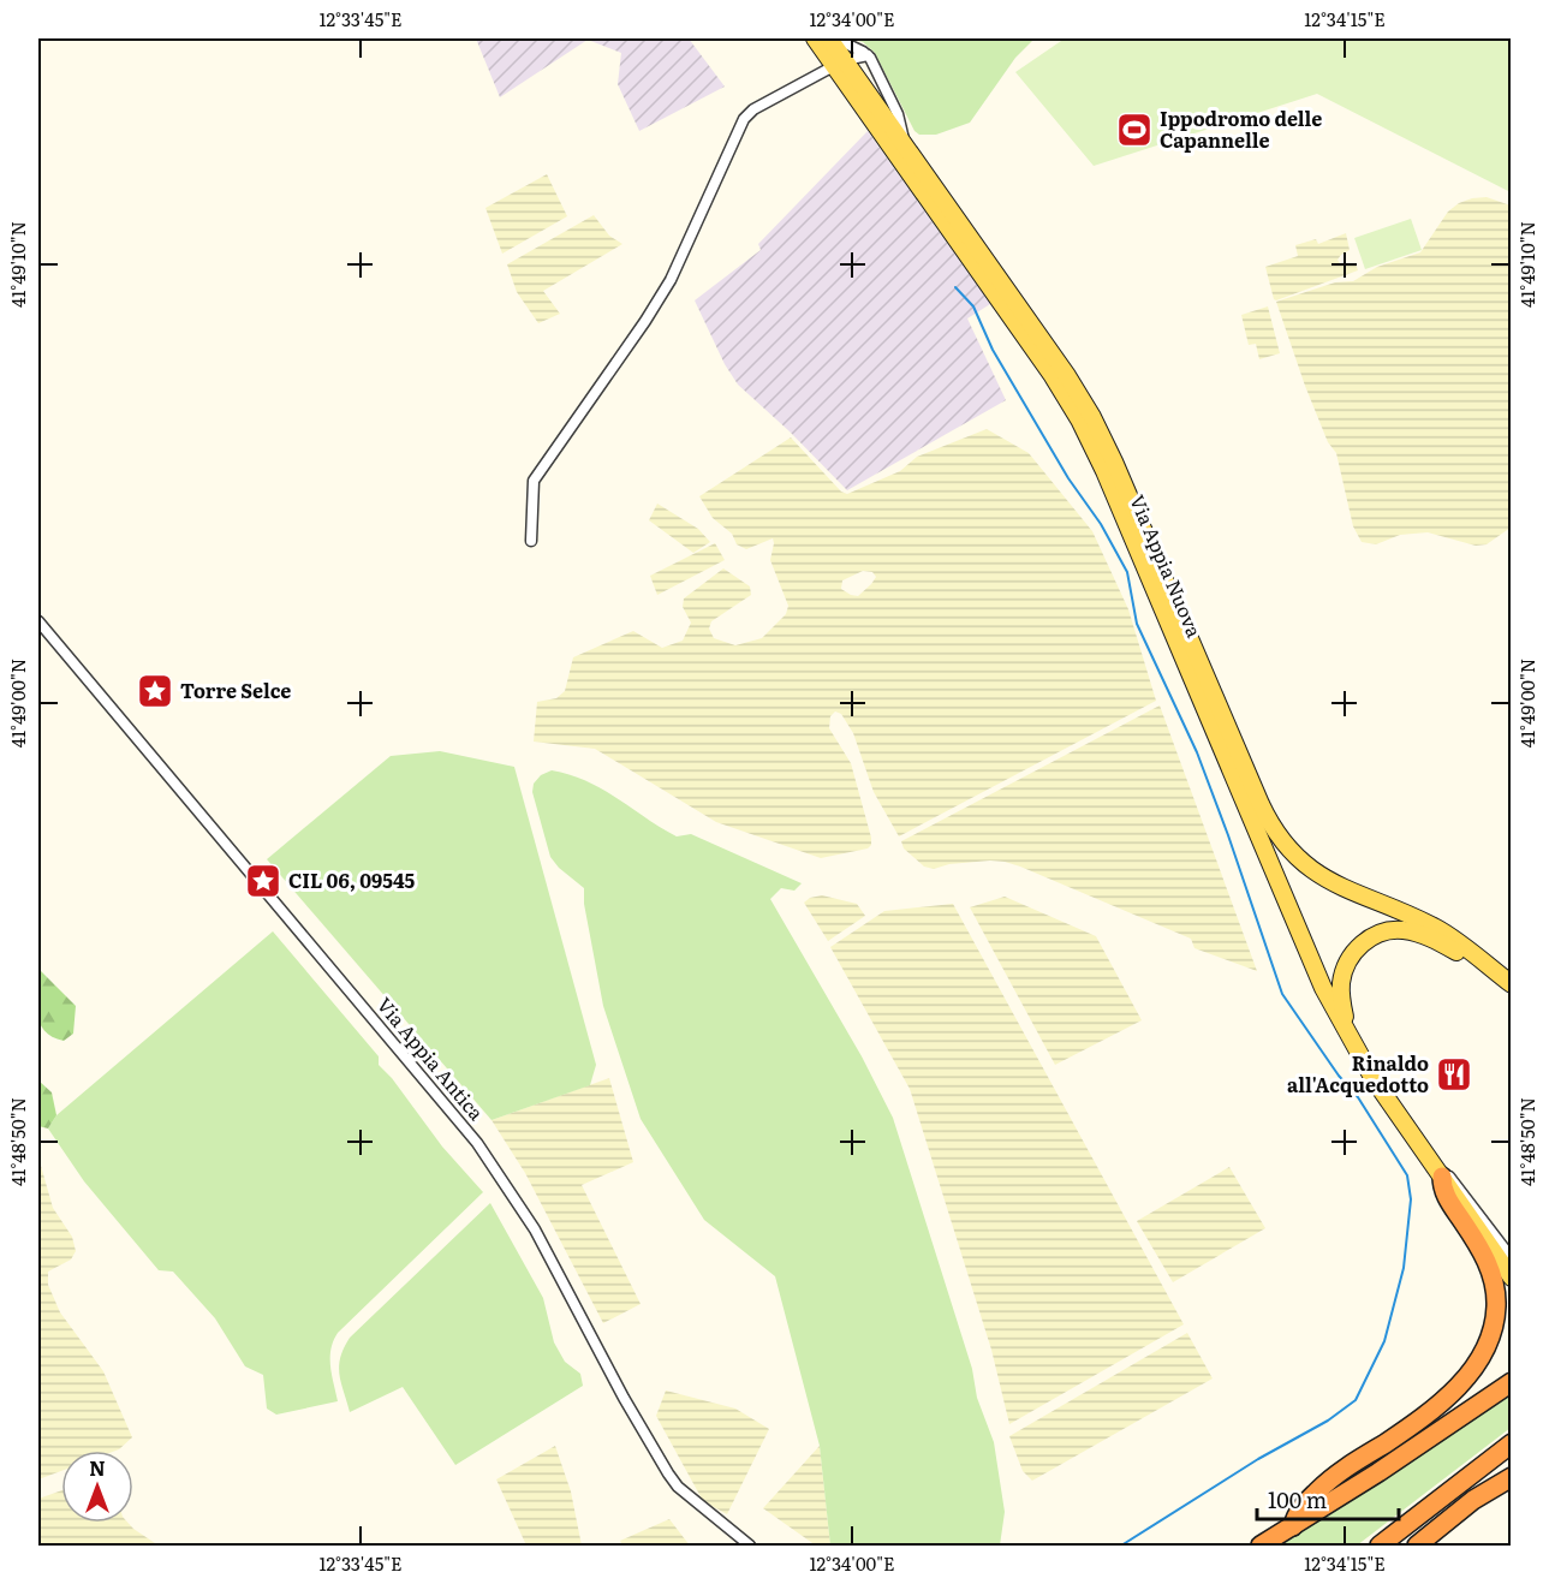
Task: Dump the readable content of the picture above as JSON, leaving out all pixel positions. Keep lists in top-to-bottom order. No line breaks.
{"streets":{"main road":["Via Appia Nuova"],"street":["Via Appia Antica"]},"places":{"sports":["Ippodromo delle Capannelle"],"place":["Torre Selce","CIL 06, 09545"],"restaurant":["Rinaldo all'Acquedotto"]},"scale_bar":"100 m","north":"top","coordinates":["12°33'45\"E","12°34'00\"E","12°34'15\"E","41°49'10\"N","41°49'00\"N","41°48'50\"N"]}
